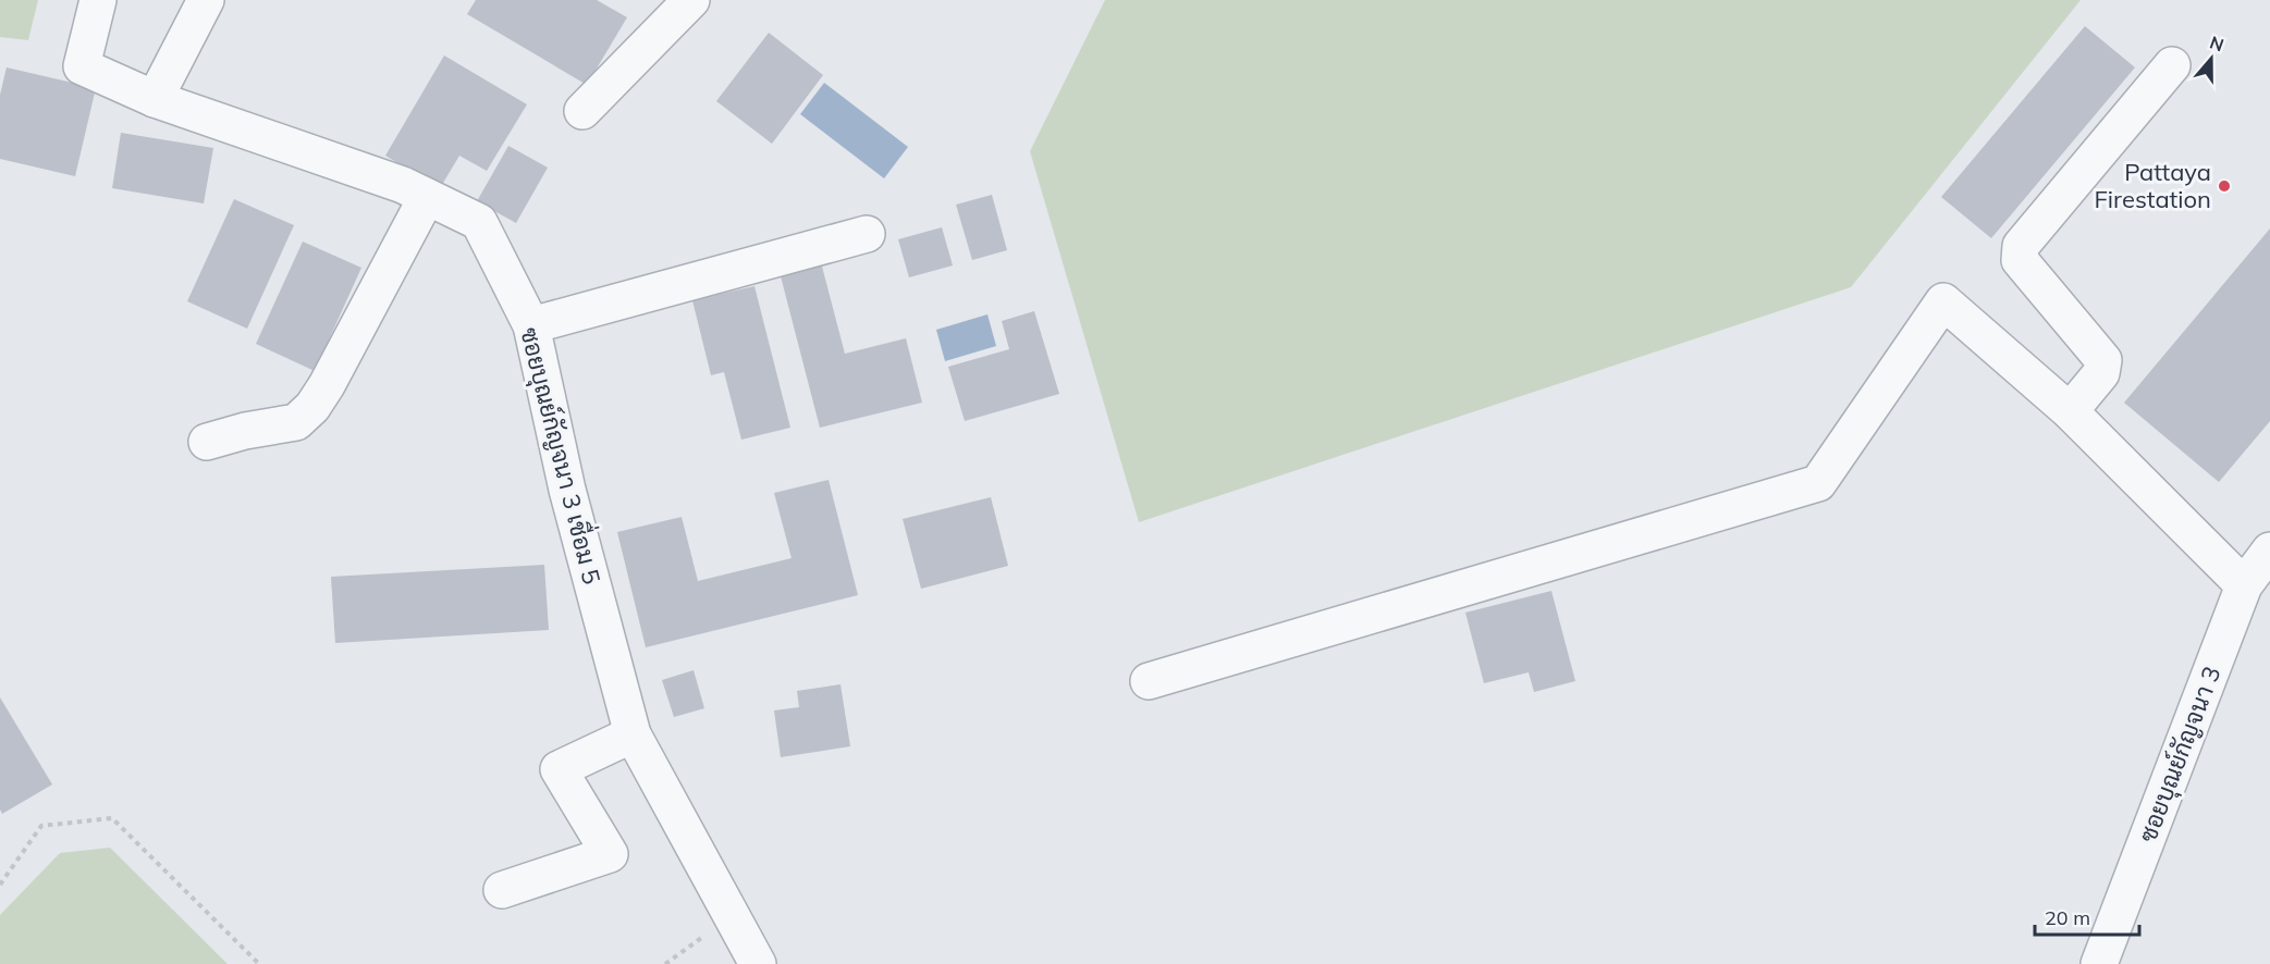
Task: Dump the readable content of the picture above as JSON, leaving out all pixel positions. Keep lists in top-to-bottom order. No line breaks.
{"streets":{"street":["ซอยบุณย์กัญจนา 3 เชื่อม 5","ซอยบุณย์กัญจนา 3"]},"places":["Pattaya Firestation"],"scale_bar":"20 m","north":"top"}
